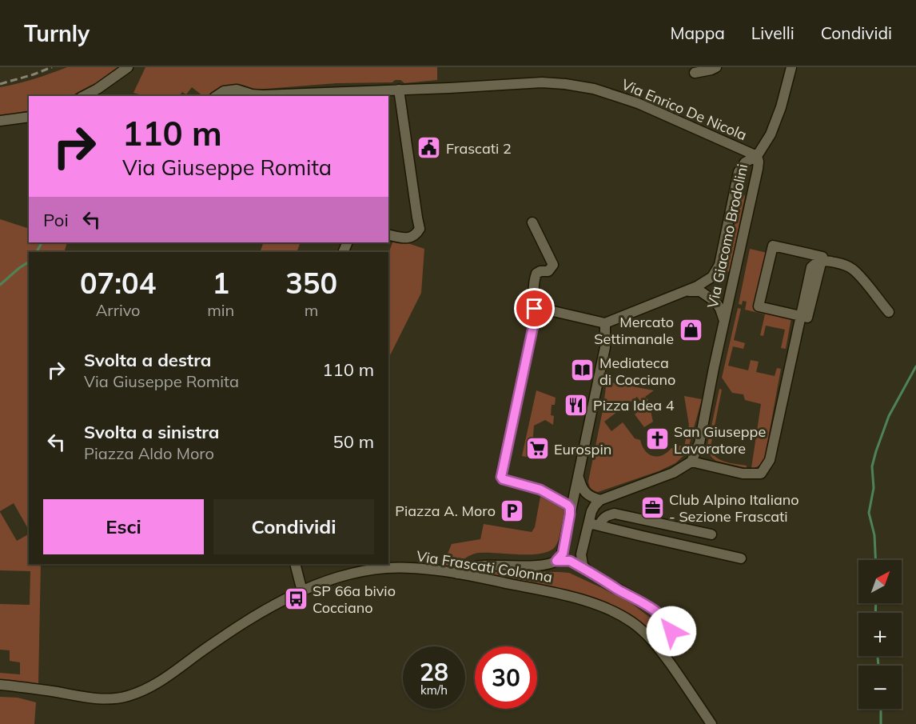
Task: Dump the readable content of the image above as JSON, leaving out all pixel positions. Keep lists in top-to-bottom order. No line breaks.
{"streets":{"street":["Via Enrico De Nicola","Via Giacomo Brodolini","Via Frascati Colonna"]},"crossings":[["Via Enrico De Nicola","Via Giacomo Brodolini"]],"places":{"public building":["Frascati 2"],"shop":["Mercato Settimanale"],"library":["Mediateca di Cocciano"],"restaurant":["Pizza Idea 4"],"church":["San Giuseppe Lavoratore"],"supermarket":["Eurospin"],"office":["Club Alpino Italiano - Sezione Frascati"],"parking":["Piazza A. Moro"],"bus stop":["SP 66a bivio Cocciano"]},"north":"top right","page":{"header":"Turnly","nav":["Mappa","Livelli","Condividi"],"turn":["110 m","Via Giuseppe Romita"],"then":"Poi","eta":["07:04","Arrivo","1","min","350","m"],"list":[{"name":"Svolta a destra","note":"Via Giuseppe Romita","value":"110 m"},{"name":"Svolta a sinistra","note":"Piazza Aldo Moro","value":"50 m"}],"buttons":["Esci","Condividi"],"map_buttons":["+","−"],"speed":"28 km/h","limit":"30"}}
